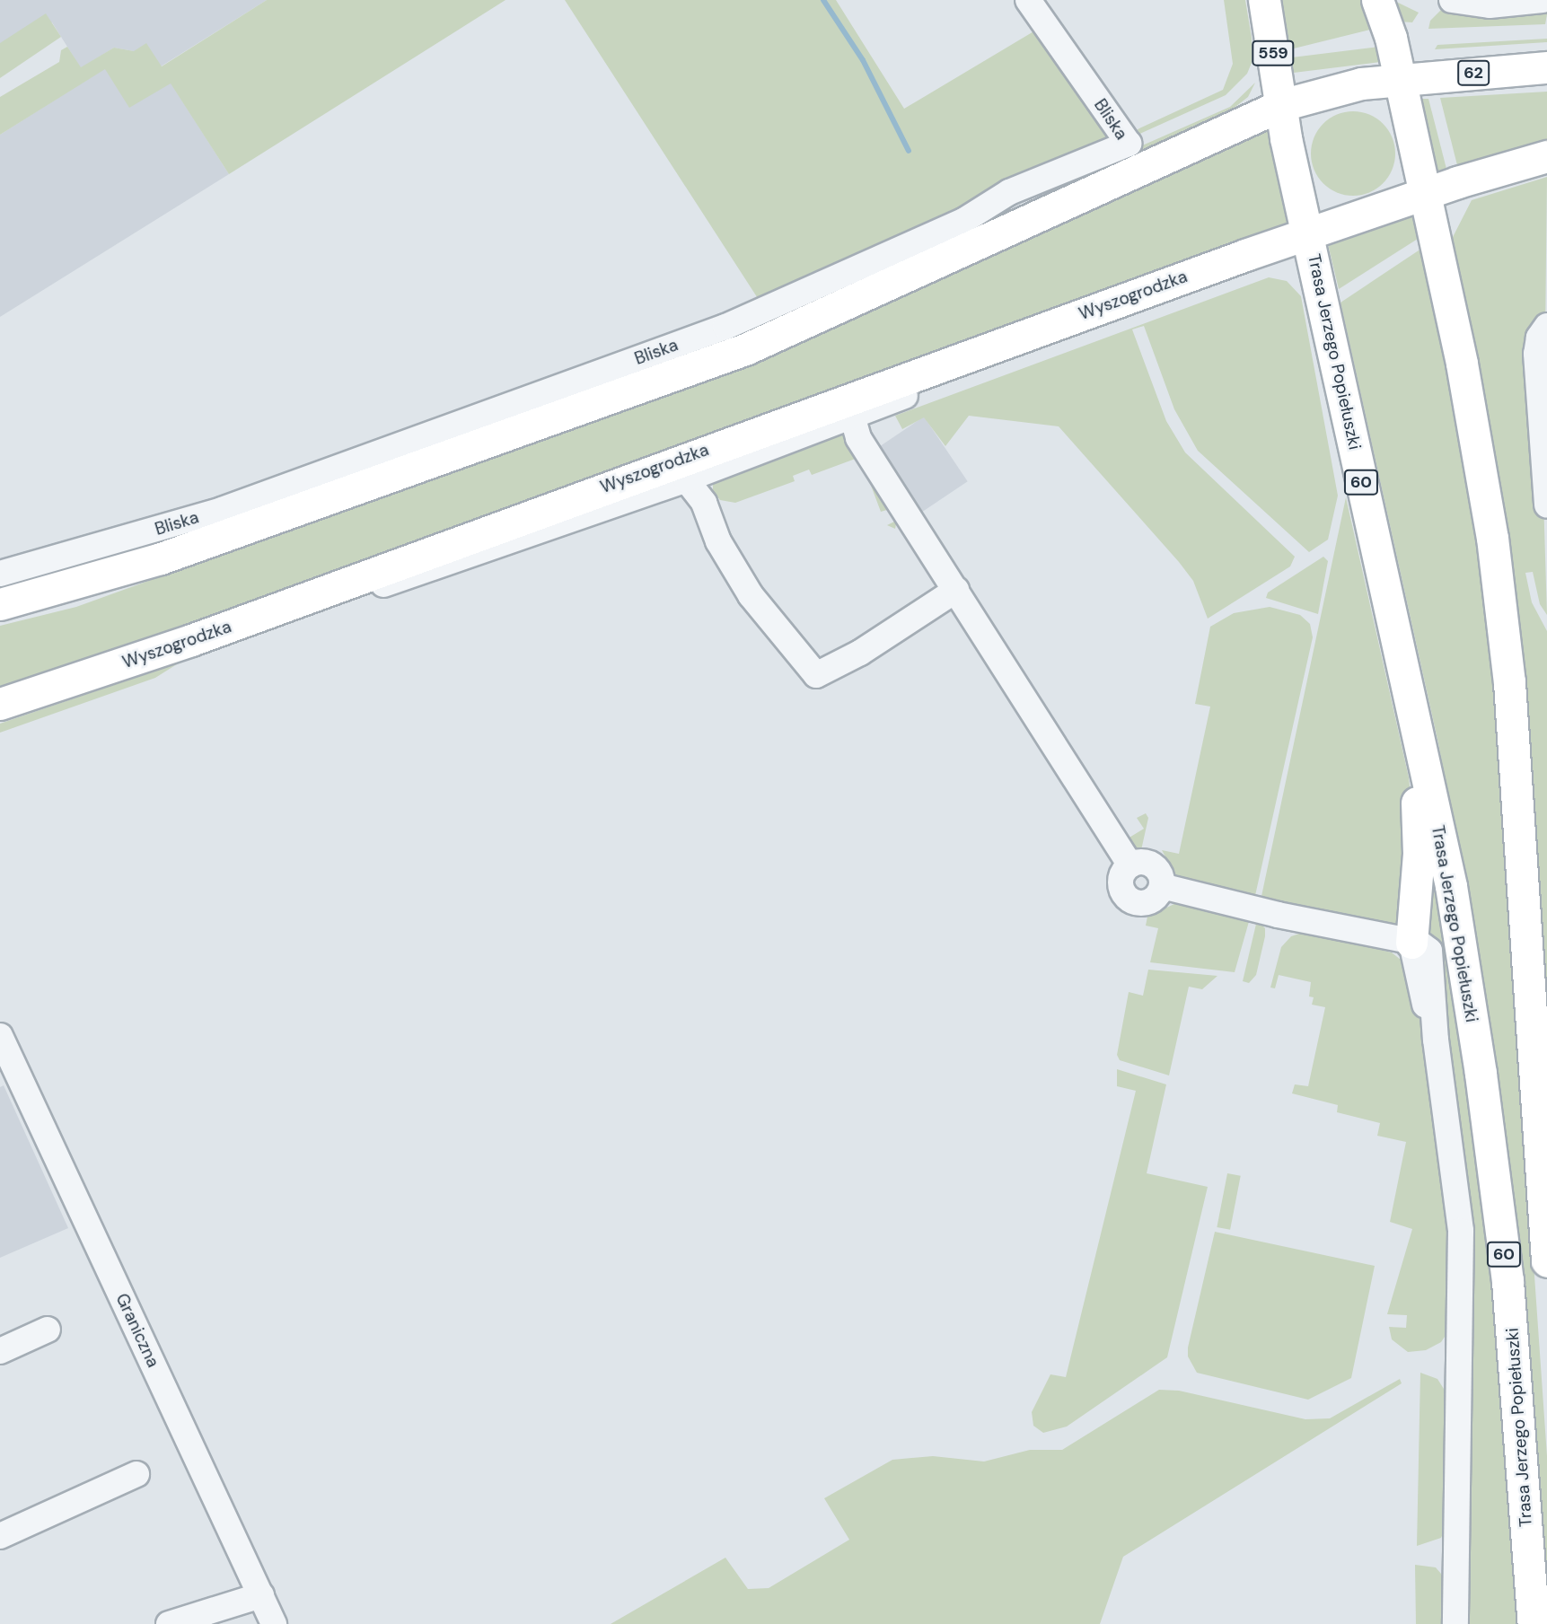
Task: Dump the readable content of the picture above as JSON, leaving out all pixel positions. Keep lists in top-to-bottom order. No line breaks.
{"streets":{"main road":["559","62","Wyszogrodzka","Trasa Jerzego Popiełuszki","60"],"street":["Bliska","Graniczna"]},"crossings":[["559","Trasa Jerzego Popiełuszki"],["62","60"],["Wyszogrodzka","Trasa Jerzego Popiełuszki"],["Wyszogrodzka","60"]]}
